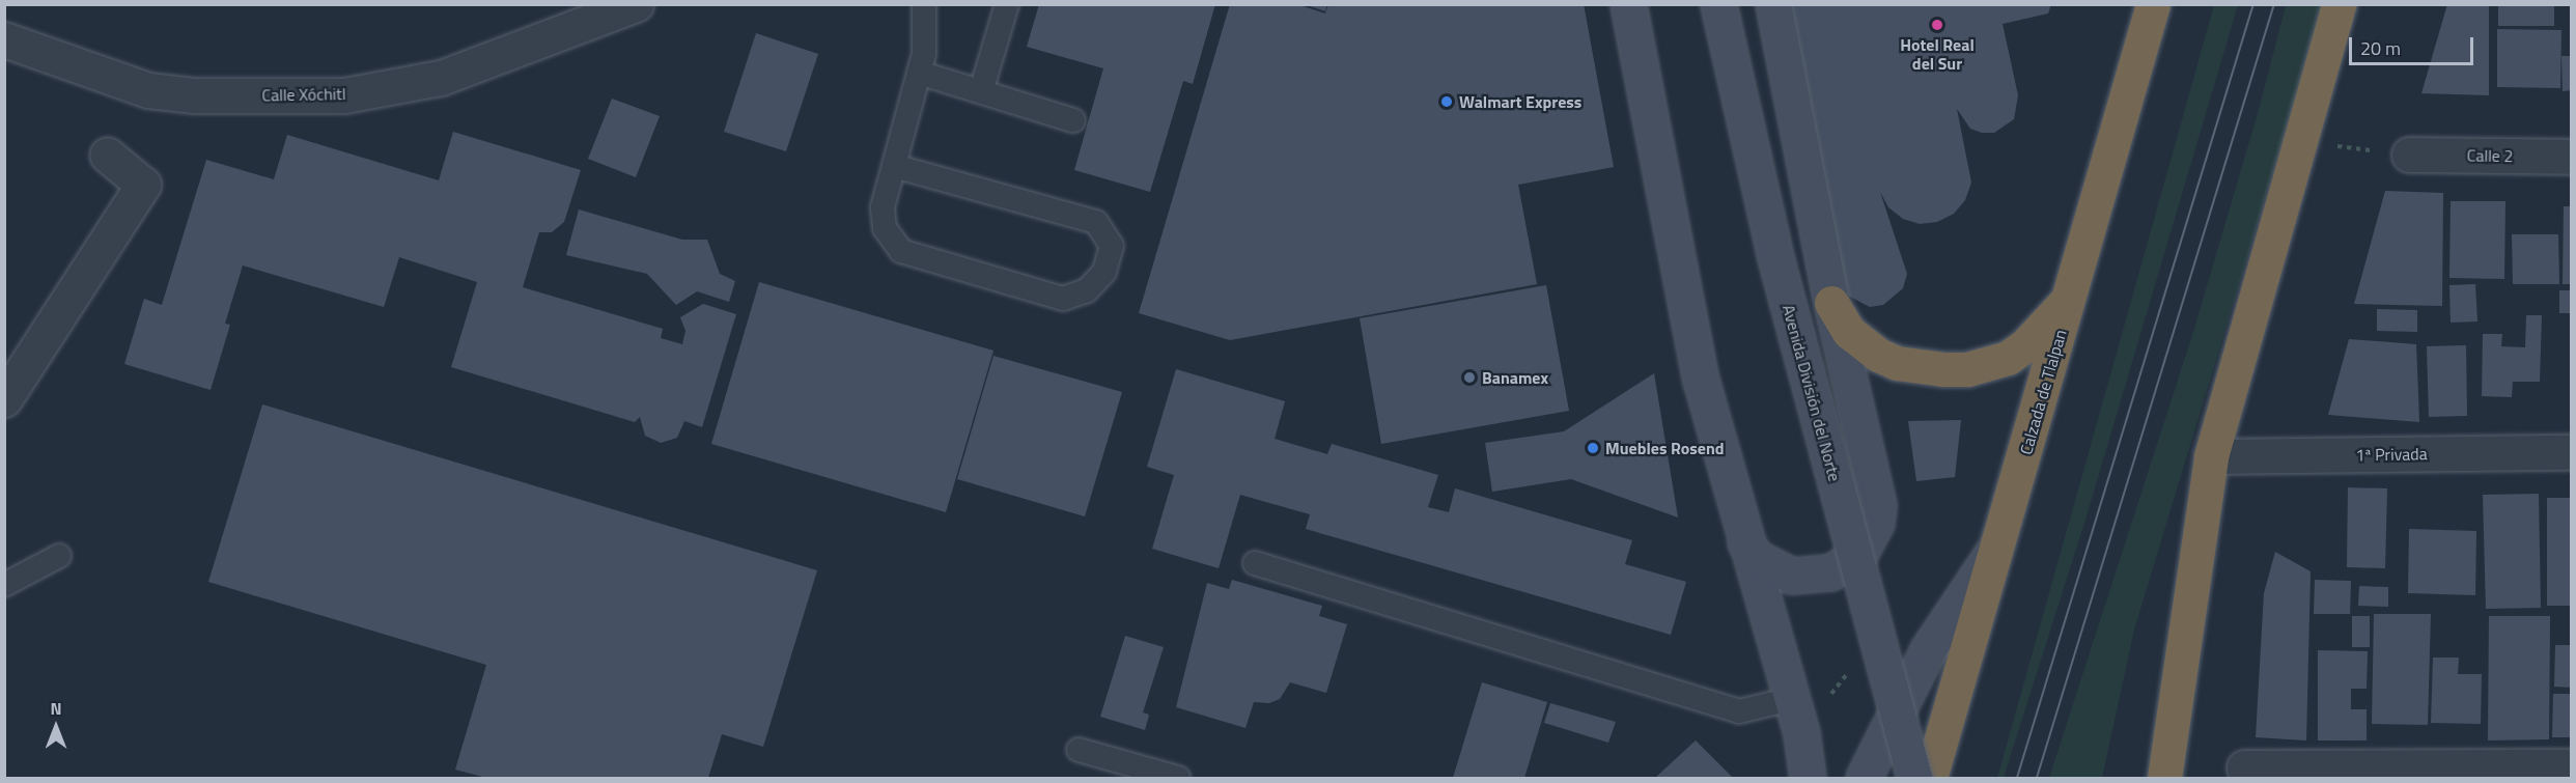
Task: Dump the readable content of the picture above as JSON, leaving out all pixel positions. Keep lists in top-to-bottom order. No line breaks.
{"streets":{"highway":["Calzada de Tlalpan"],"main road":["Avenida División del Norte"],"street":["Calle Xóchitl","Calle 2","1ª Privada"]},"places":["Hotel Real del Sur","Walmart Express","Banamex","Muebles Rosend"],"scale_bar":"20 m","north":"top"}
